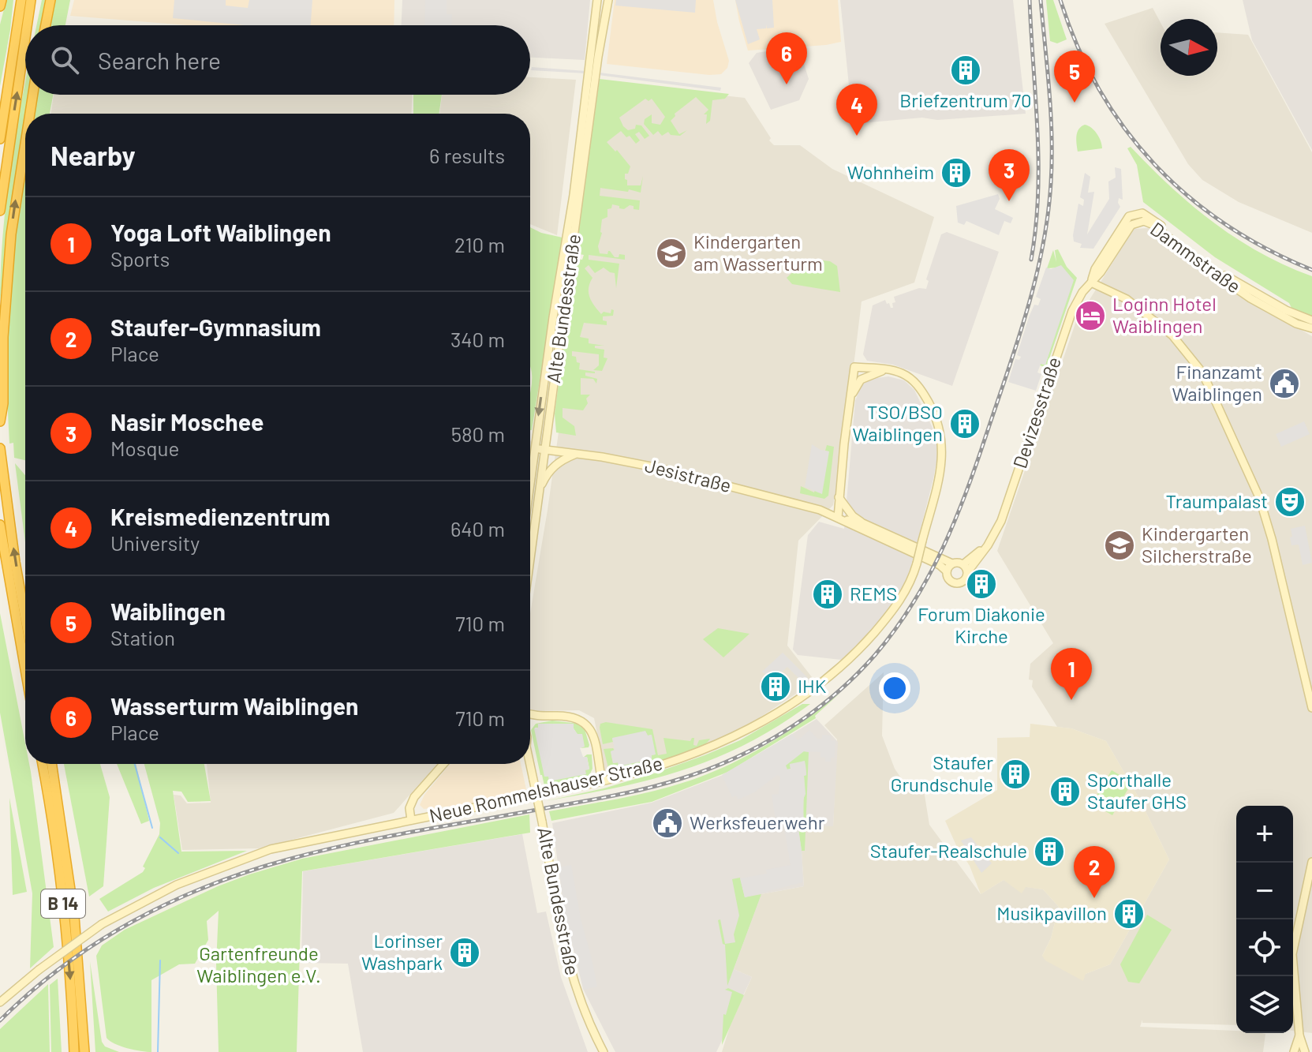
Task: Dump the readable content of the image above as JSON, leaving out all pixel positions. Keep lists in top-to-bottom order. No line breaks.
{"streets":{"highway":["B 14"],"street":["Dammstraße","Alte Bundesstraße","Devizesstraße","Jesistraße","Neue Rommelshauser Straße"]},"crossings":[["Dammstraße","Devizesstraße"],["Alte Bundesstraße","Jesistraße"],["Devizesstraße","Jesistraße"]],"parks":["Gartenfreunde Waiblingen e.V."],"places":{"building":["Briefzentrum 70","Wohnheim","TSO/BSO Waiblingen","Forum Diakonie Kirche","REMS","IHK","Staufer Grundschule","Sporthalle Staufer GHS","Staufer-Realschule","Musikpavillon","Lorinser Washpark"],"school or university":["Kindergarten am Wasserturm","Kindergarten Silcherstraße"],"hotel":["Loginn Hotel Waiblingen"],"public building":["Finanzamt Waiblingen","Werksfeuerwehr"],"theatre":["Traumpalast"]},"north":"right","page":{"search":"Search here","pins":["6","5","4","3","1","2"],"heading":["Nearby","6 results"],"list":[{"mark":"1","name":"Yoga Loft Waiblingen","note":"Sports","value":"210 m"},{"mark":"2","name":"Staufer-Gymnasium","note":"Place","value":"340 m"},{"mark":"3","name":"Nasir Moschee","note":"Mosque","value":"580 m"},{"mark":"4","name":"Kreismedienzentrum","note":"University","value":"640 m"},{"mark":"5","name":"Waiblingen","note":"Station","value":"710 m"},{"mark":"6","name":"Wasserturm Waiblingen","note":"Place","value":"710 m"}],"map_buttons":["+","−"]}}
